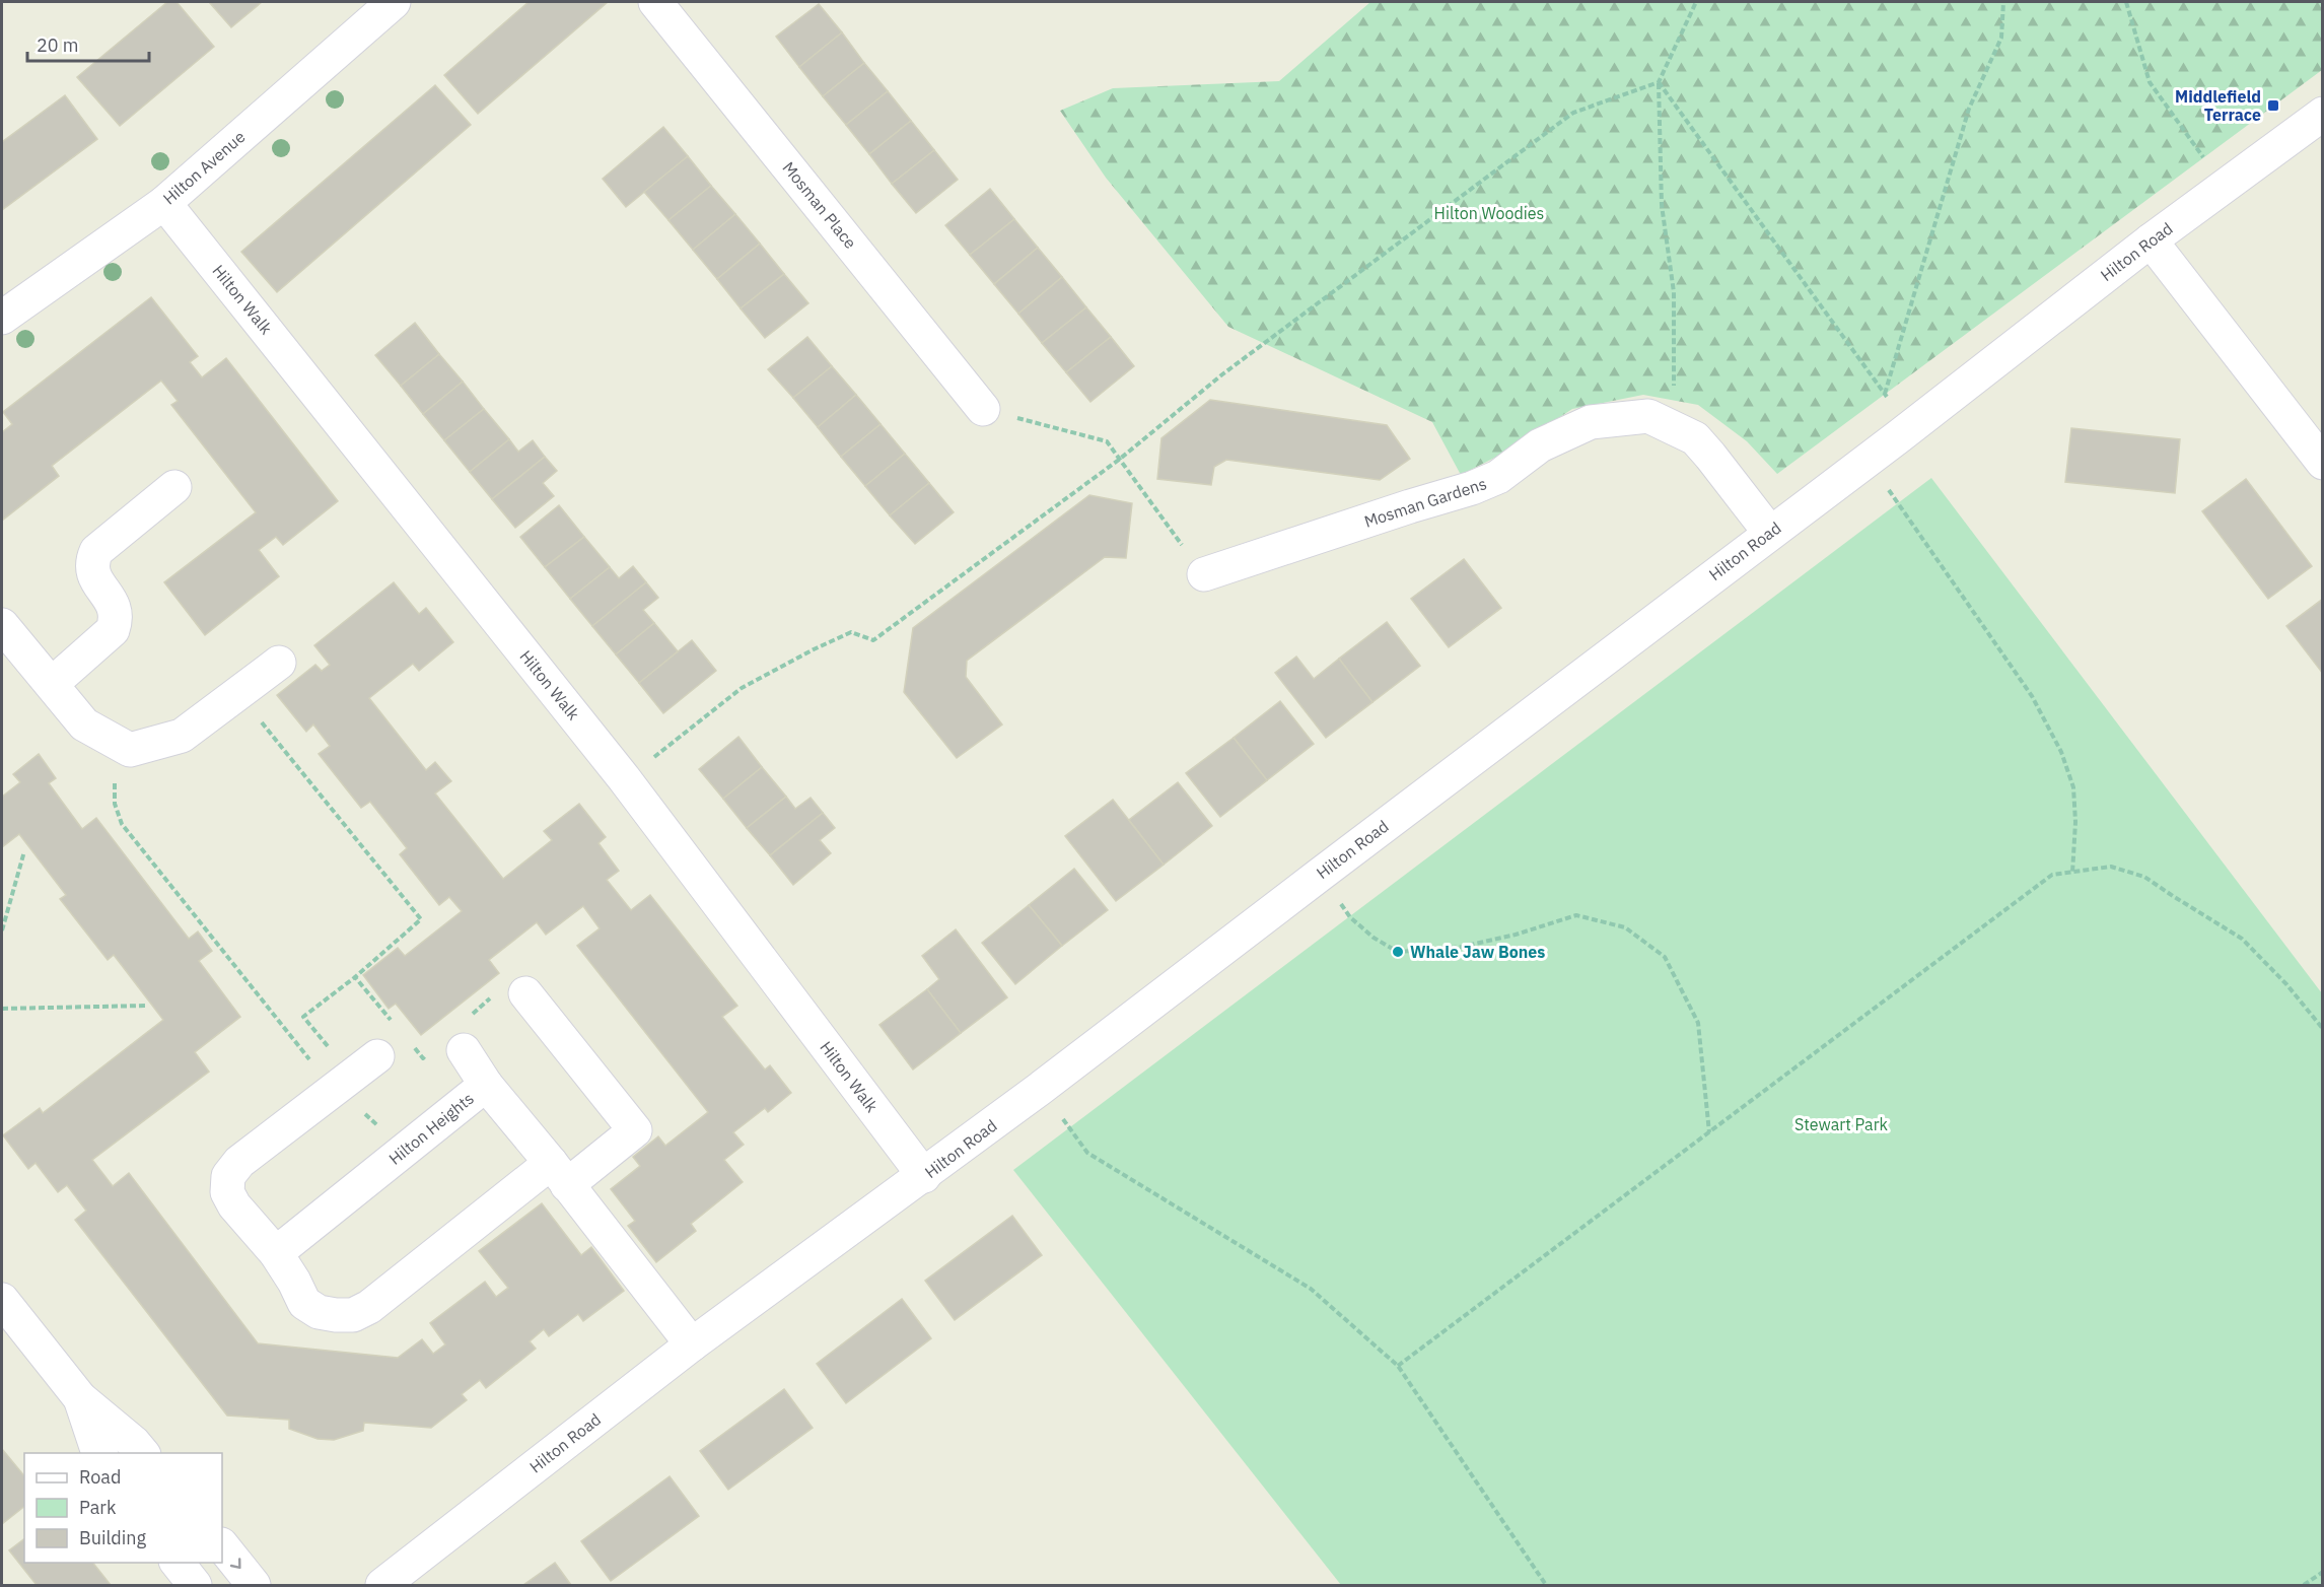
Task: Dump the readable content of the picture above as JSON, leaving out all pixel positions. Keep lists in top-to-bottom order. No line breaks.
{"streets":{"street":["Hilton Avenue","Mosman Place","Hilton Road","Hilton Walk","Mosman Gardens","Hilton Heights"]},"crossings":[["Hilton Avenue","Hilton Walk"],["Hilton Road","Hilton Walk"],["Hilton Road","Mosman Gardens"],["Hilton Road","Hilton Heights"]],"parks":["Hilton Woodies","Stewart Park"],"places":{"transit":["Middlefield Terrace"],"other":["Whale Jaw Bones"]},"legend":["Road","Park","Building"],"scale_bar":"20 m"}
